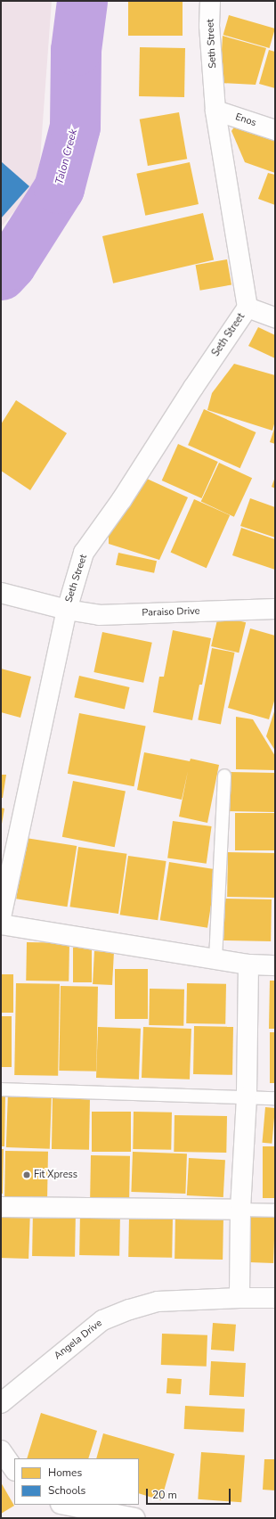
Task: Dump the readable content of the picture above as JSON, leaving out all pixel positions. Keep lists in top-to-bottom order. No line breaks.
{"streets":{"street":["Seth Street","Enos","Paraiso Drive","Angela Drive"]},"crossings":[["Seth Street","Enos"],["Seth Street","Paraiso Drive"]],"water":["Talon Creek"],"places":["Fit Xpress"],"legend":["Homes","Schools"],"scale_bar":"20 m"}
